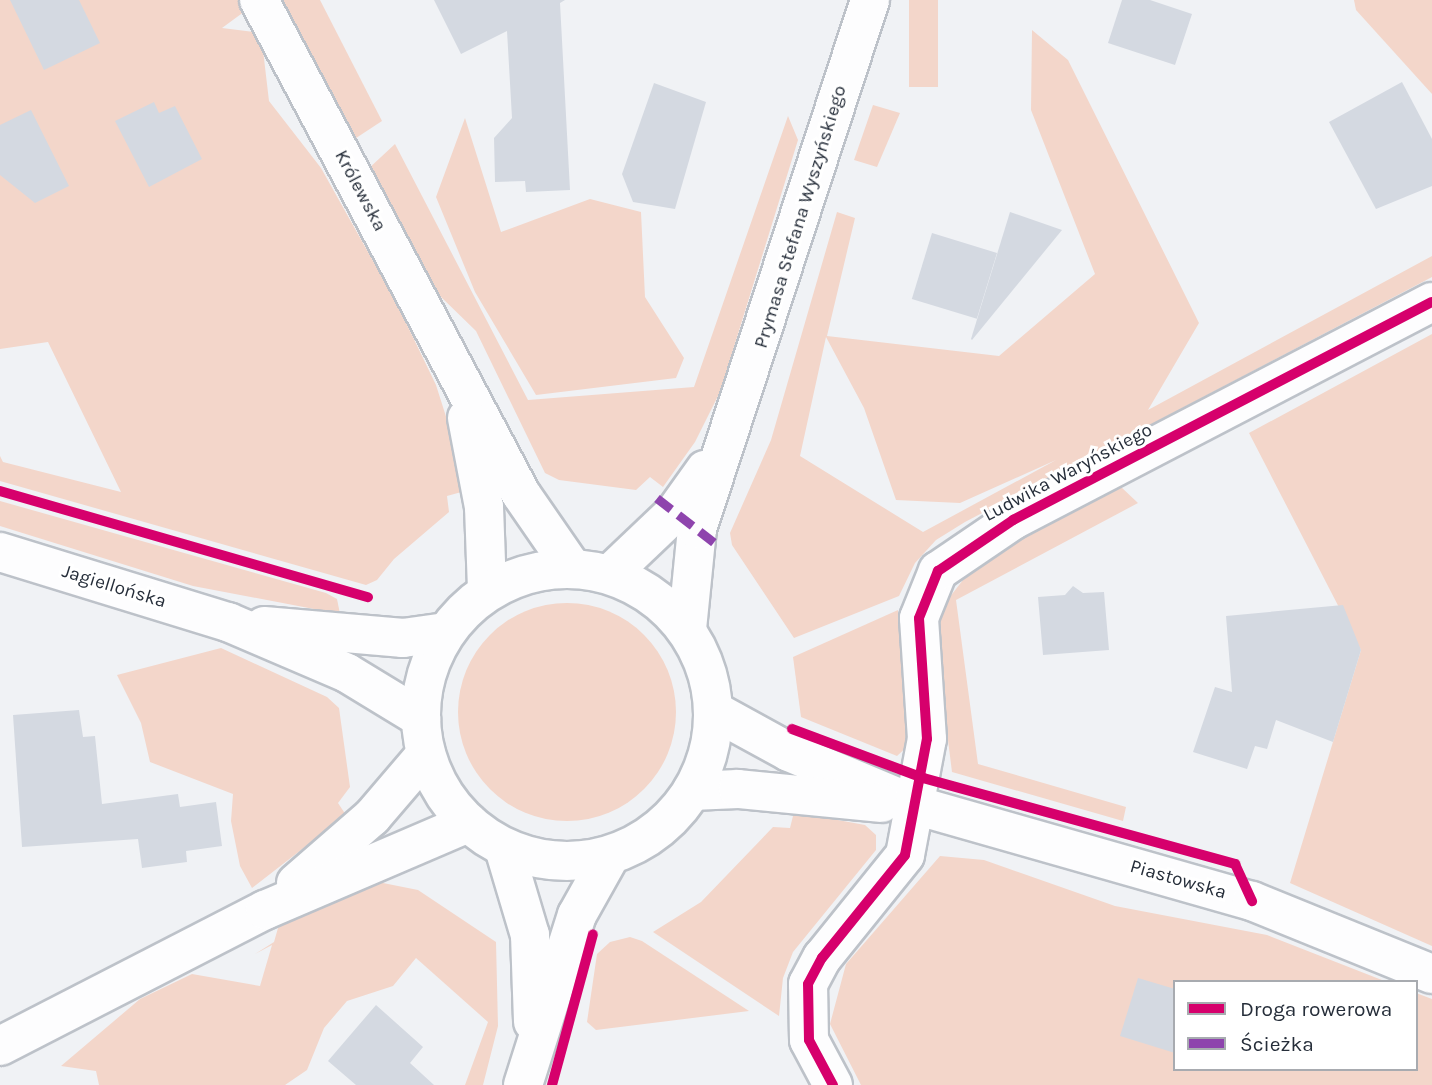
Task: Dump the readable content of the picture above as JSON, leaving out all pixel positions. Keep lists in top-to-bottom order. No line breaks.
{"streets":{"street":["Królewska","Prymasa Stefana Wyszyńskiego","Ludwika Waryńskiego","Jagiellońska","Piastowska"]},"crossings":[["Ludwika Waryńskiego","Piastowska"]],"legend":["Droga rowerowa","Ścieżka"]}
